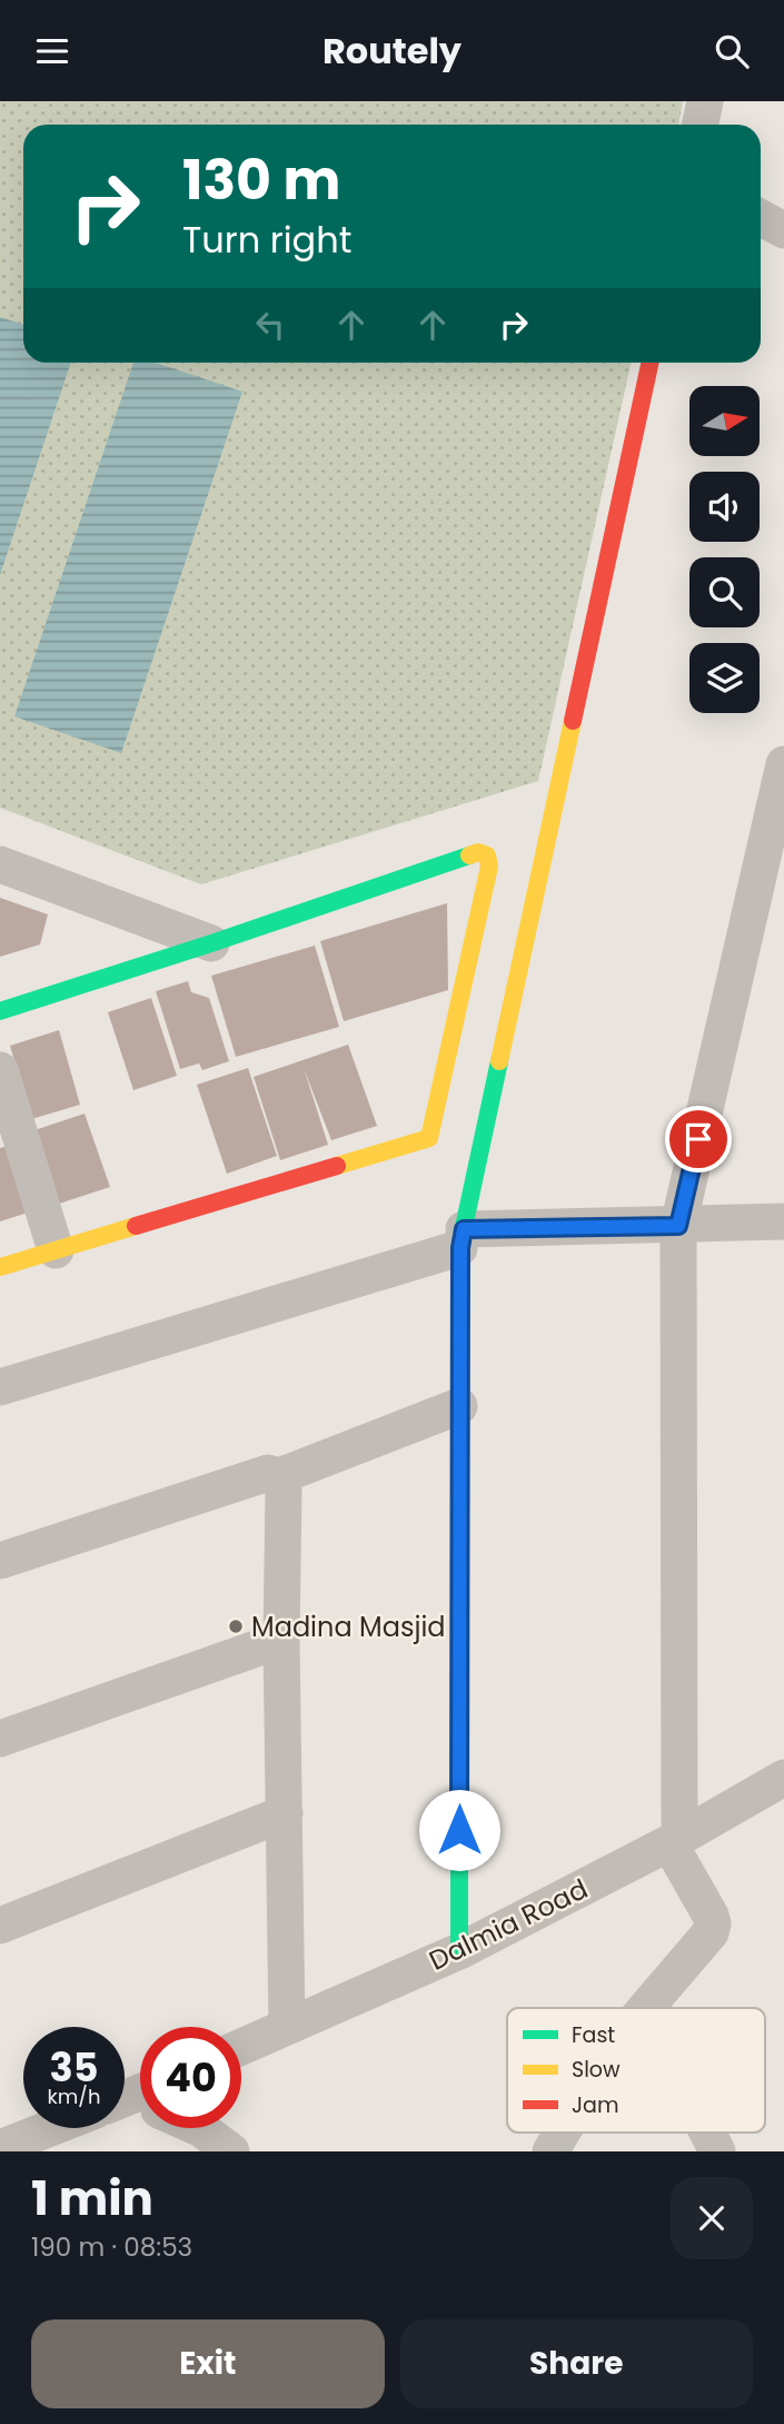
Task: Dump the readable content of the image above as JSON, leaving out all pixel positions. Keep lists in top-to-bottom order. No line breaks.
{"streets":{"street":["Dalmia Road"]},"places":["Madina Masjid"],"legend":["Fast","Slow","Jam"],"north":"right","page":{"header":"Routely","turn":["130 m","Turn right"],"speed":"35 km/h","limit":"40","heading":["1 min","190 m · 08:53"],"buttons":["Exit","Share"]}}
